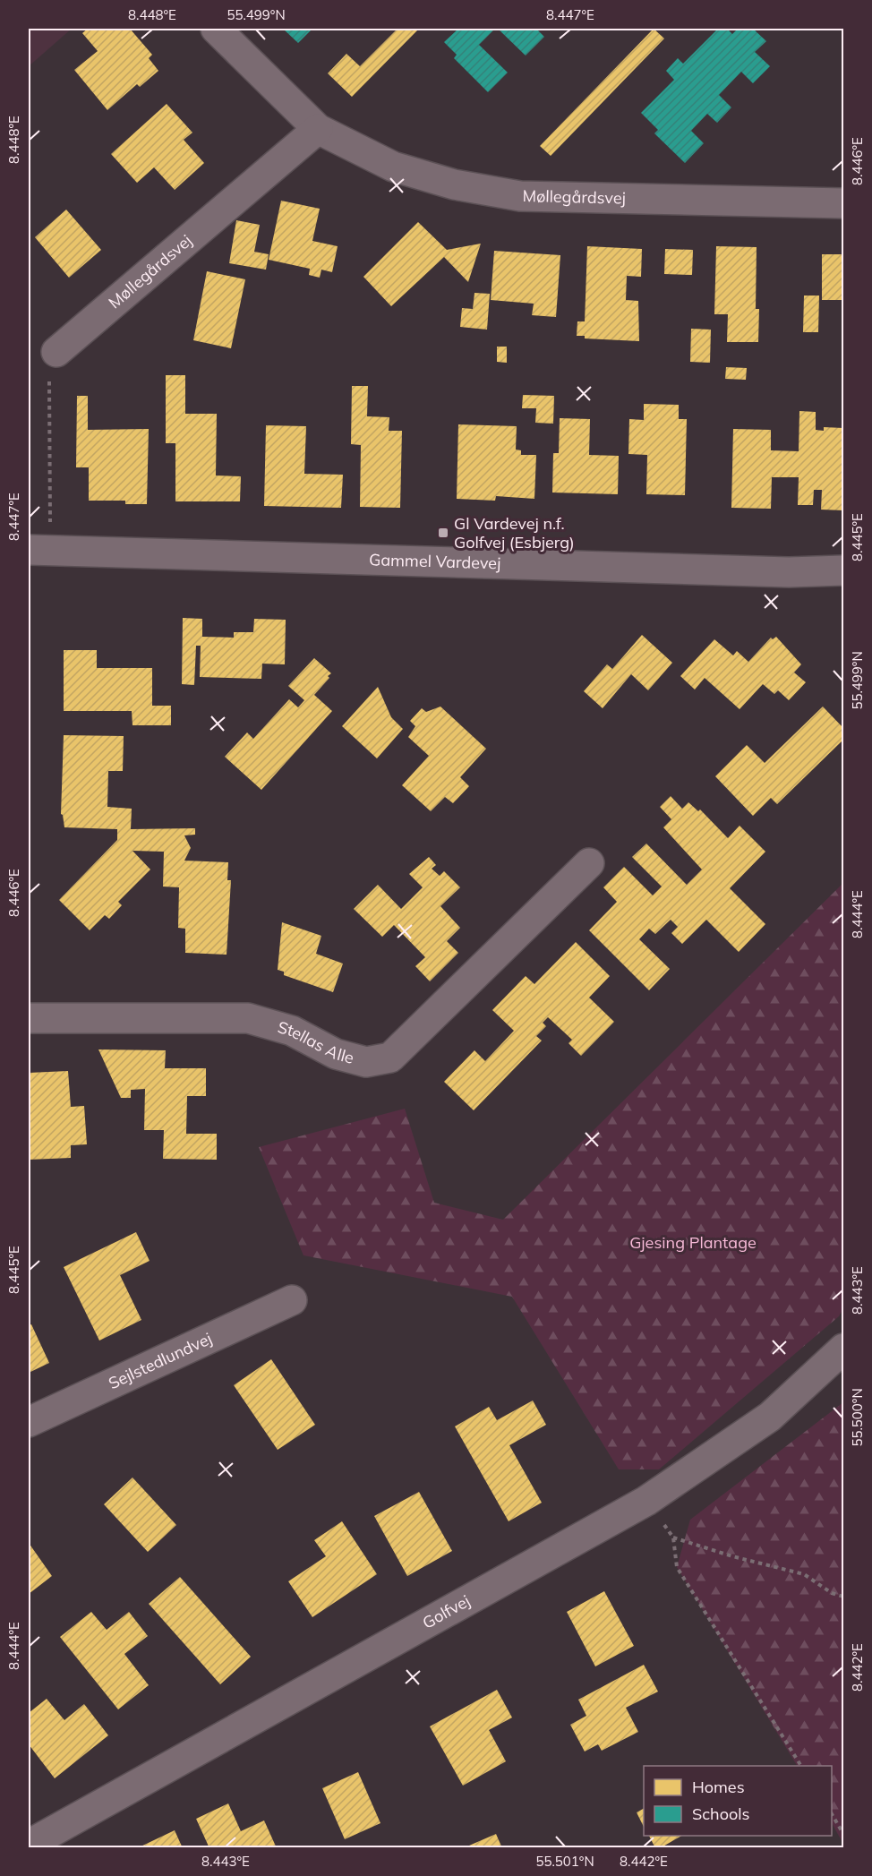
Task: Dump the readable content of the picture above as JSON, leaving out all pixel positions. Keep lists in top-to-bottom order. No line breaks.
{"streets":{"street":["Møllegårdsvej","Gammel Vardevej","Stellas Alle","Sejlstedlundvej","Golfvej"]},"parks":["Gjesing Plantage"],"places":{"transit":["Gl Vardevej n.f. Golfvej (Esbjerg)"]},"legend":["Homes","Schools"],"coordinates":["8.448°E","55.499°N","8.447°E","8.446°E","8.445°E","8.444°E","8.443°E","55.500°N","8.442°E","55.501°N"]}
